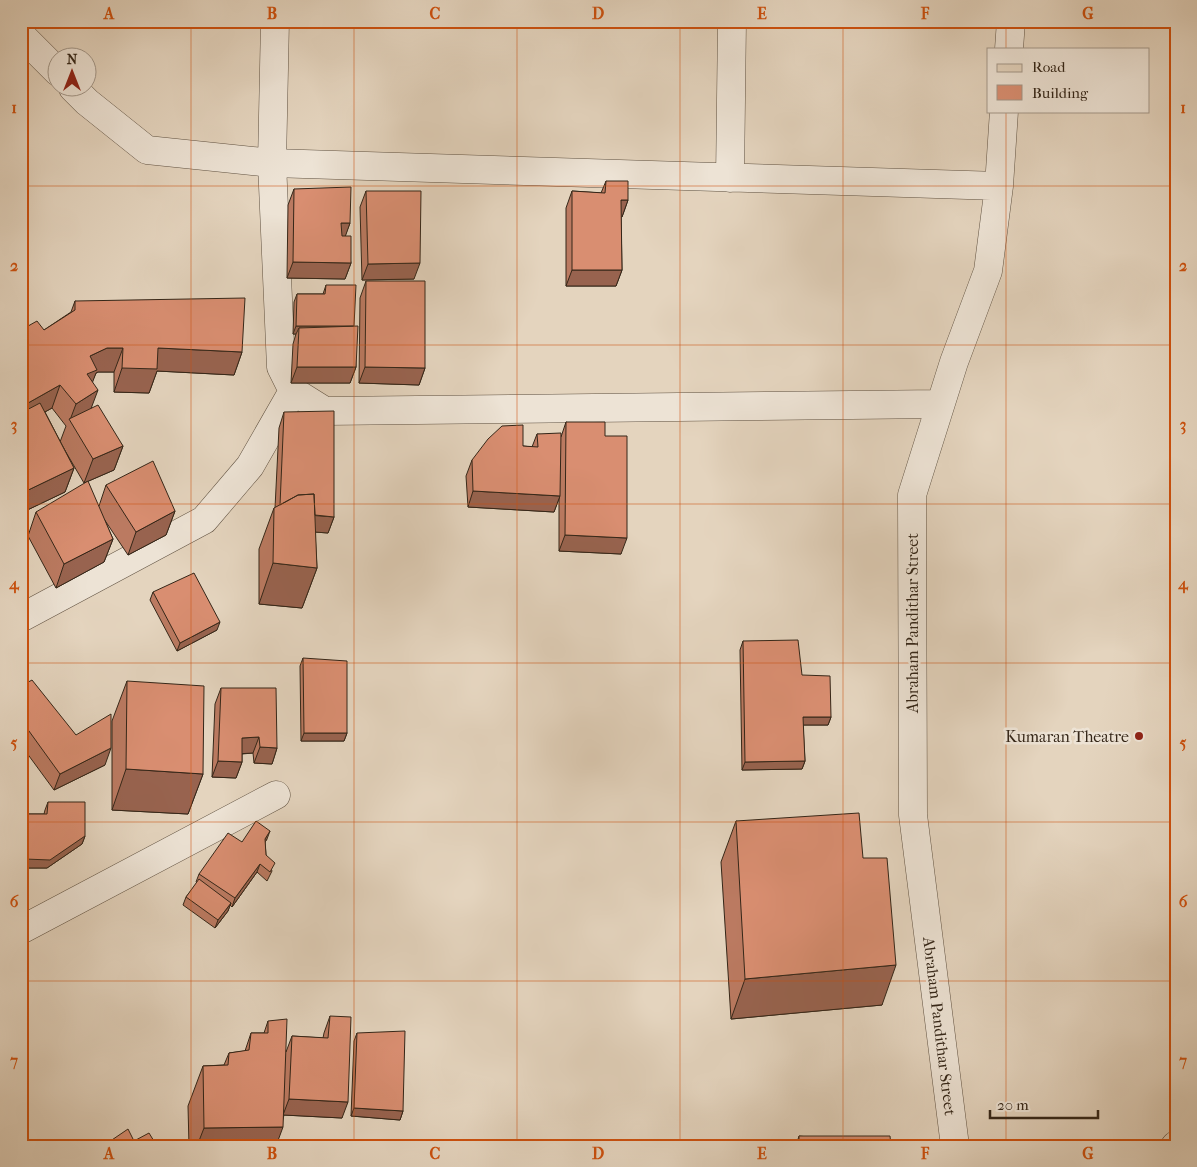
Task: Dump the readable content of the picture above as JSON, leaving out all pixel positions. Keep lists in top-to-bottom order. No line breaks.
{"streets":{"street":["Abraham Pandithar Street"]},"places":["Kumaran Theatre"],"legend":["Road","Building"],"scale_bar":"20 m","north":"top","grid":{"columns":["A","B","C","D","E","F","G"],"rows":["1","2","3","4","5","6","7"]}}
